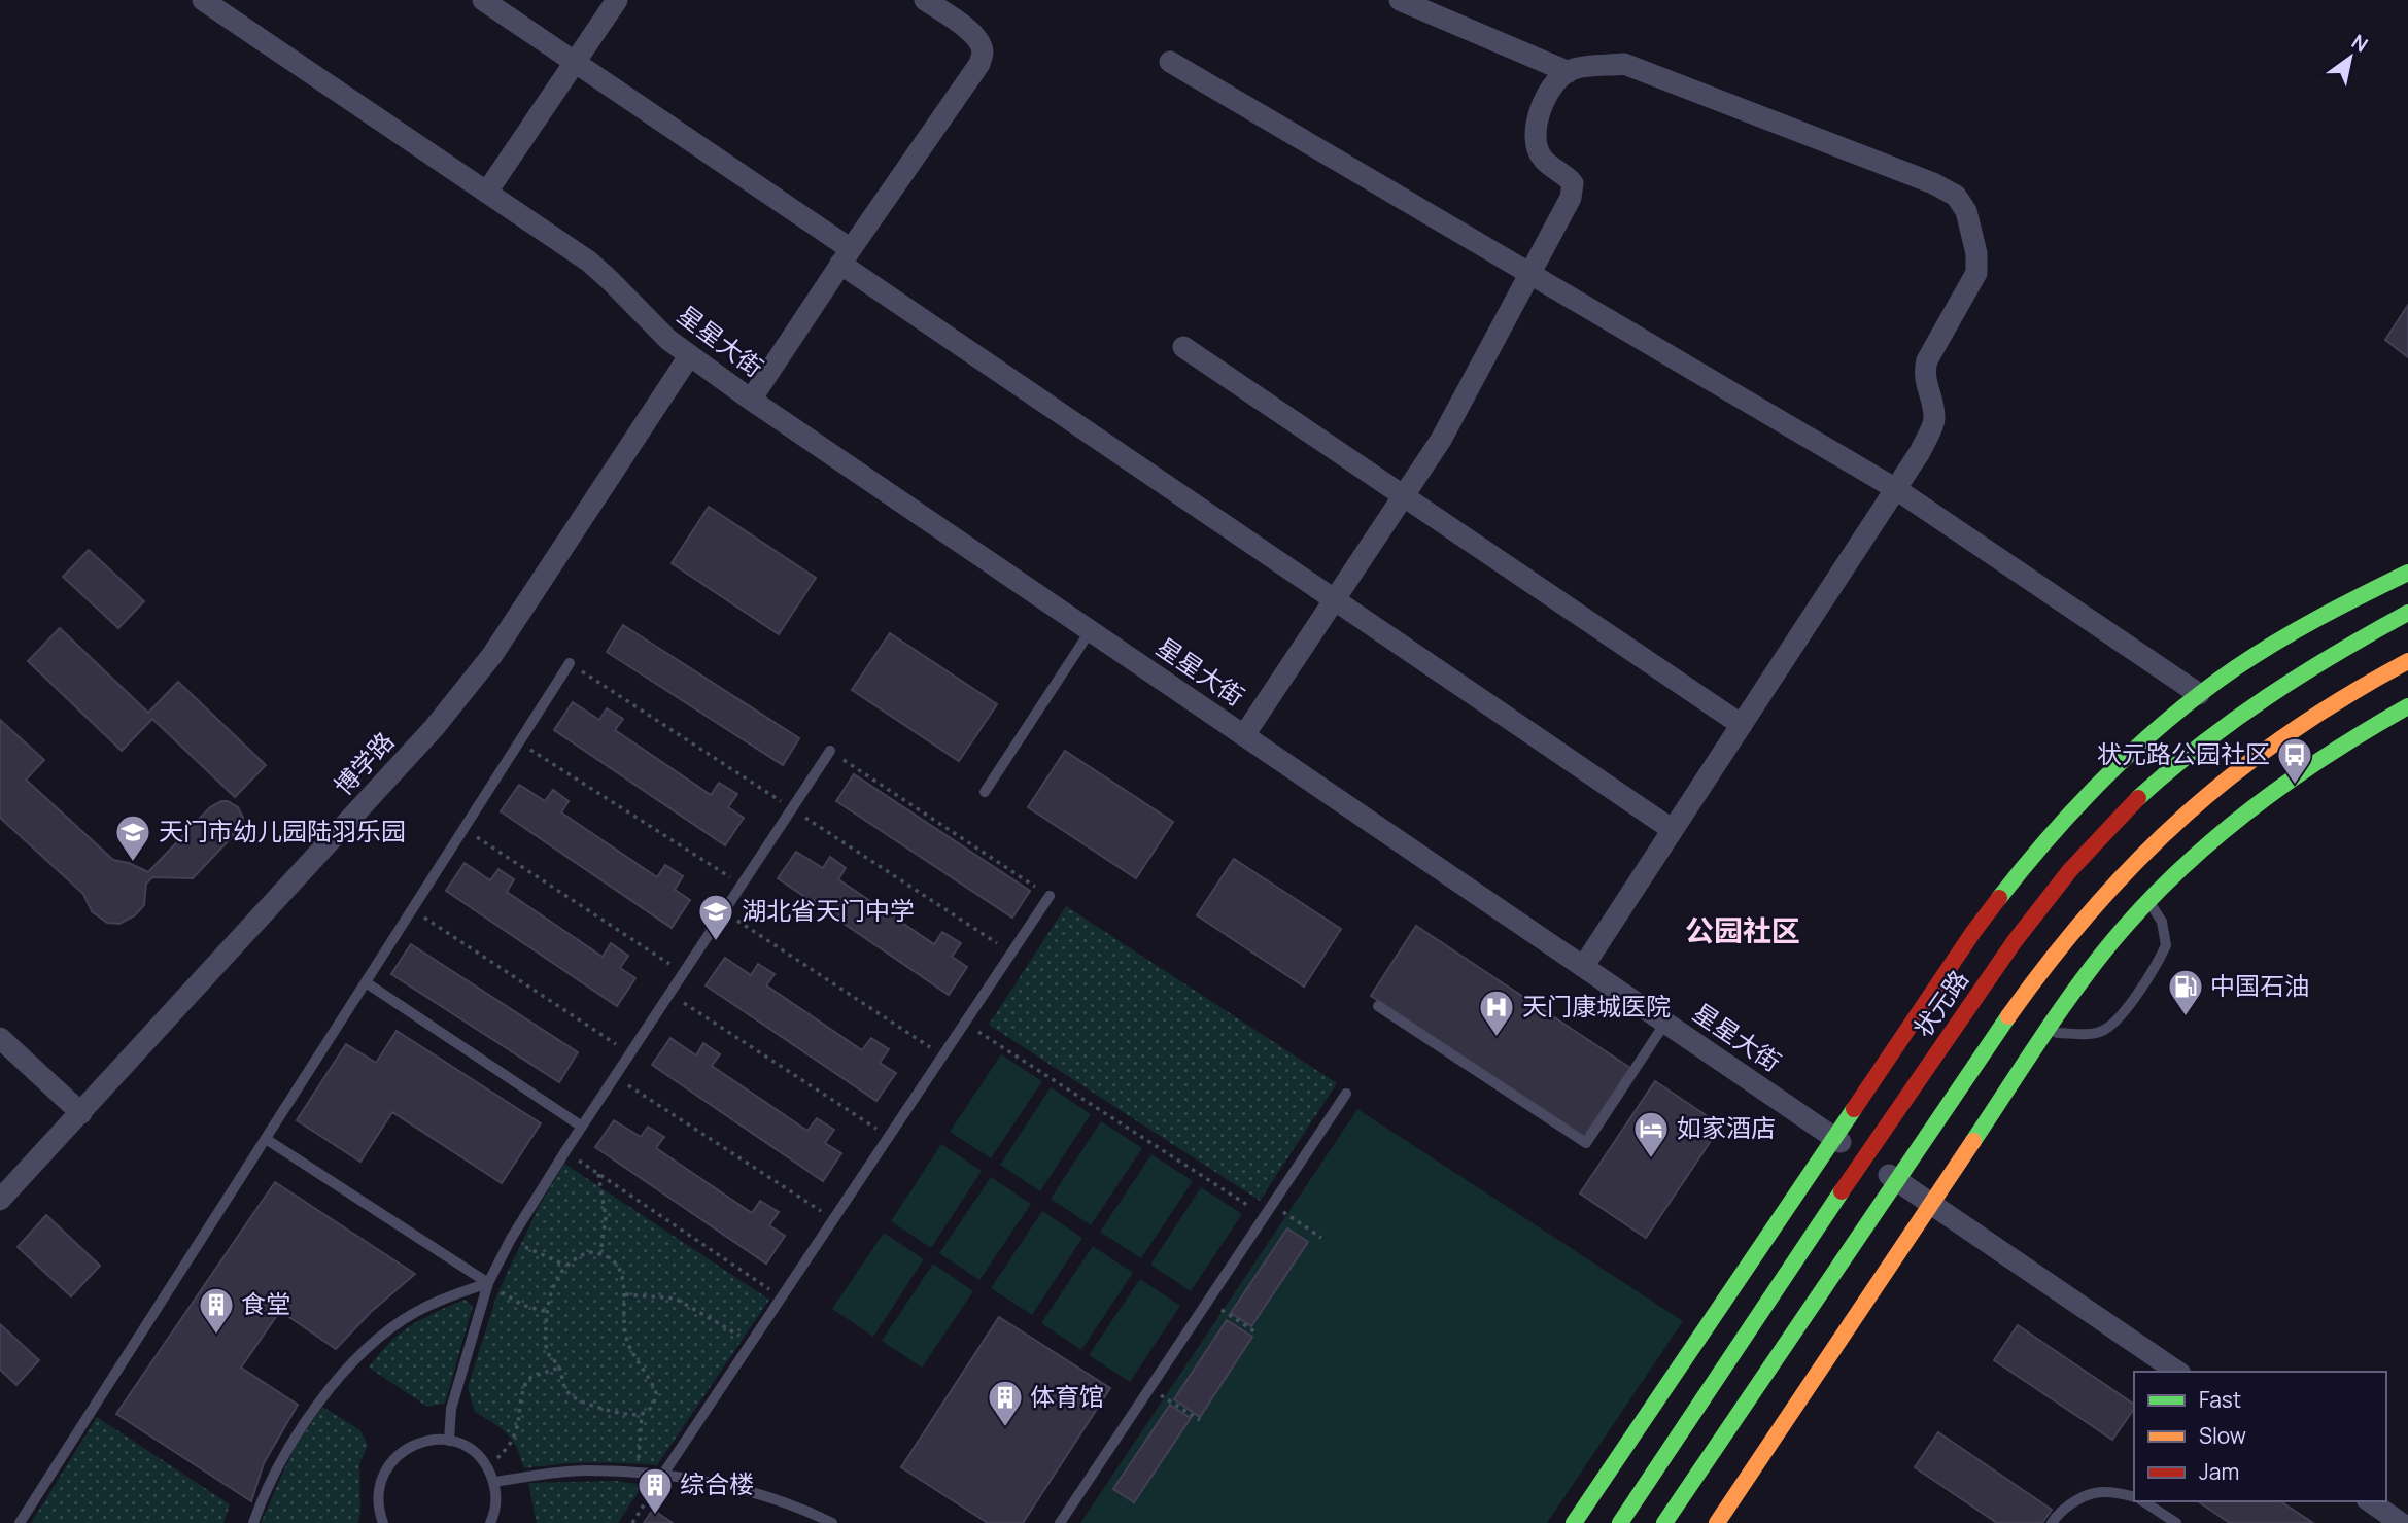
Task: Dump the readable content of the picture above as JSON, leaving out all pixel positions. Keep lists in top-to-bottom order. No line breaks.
{"streets":{"highway":["状元路"],"street":["星星大街","博学路"]},"crossings":[["星星大街","博学路"],["星星大街","状元路"]],"districts":["公园社区"],"places":{"bus stop":["状元路公园社区"],"school or university":["天门市幼儿园陆羽乐园","湖北省天门中学"],"fuel station":["中国石油"],"hospital":["天门康城医院"],"hotel":["如家酒店"],"building":["食堂","体育馆","综合楼"]},"legend":["Fast","Slow","Jam"],"north":"top right"}
